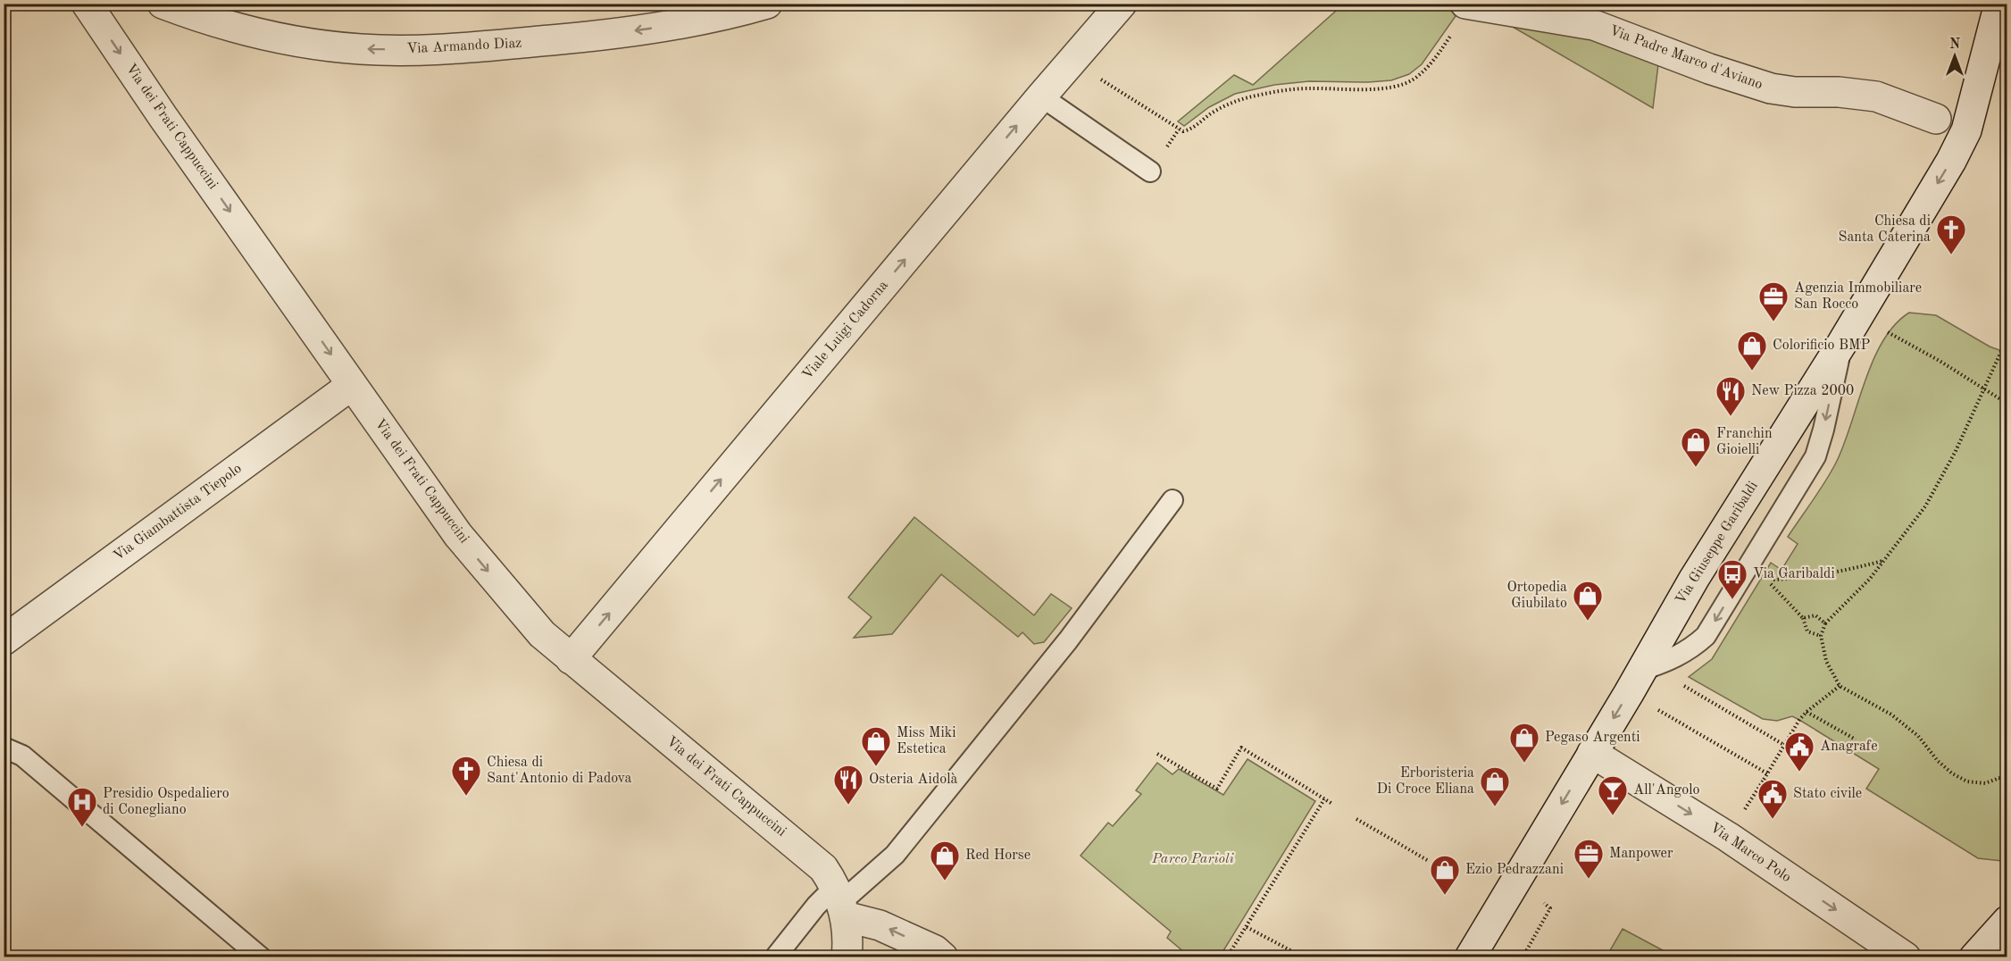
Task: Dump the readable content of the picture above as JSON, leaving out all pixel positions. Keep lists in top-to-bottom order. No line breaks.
{"streets":{"street":["Via Armando Diaz","Via Padre Marco d'Aviano","Via dei Frati Cappuccini","Viale Luigi Cadorna","Via Giambattista Tiepolo","Via Giuseppe Garibaldi","Via Marco Polo"]},"crossings":[["Via dei Frati Cappuccini","Viale Luigi Cadorna"],["Via dei Frati Cappuccini","Via Giambattista Tiepolo"],["Via Giuseppe Garibaldi","Via Marco Polo"]],"one_way":["Via Armando Diaz","Via dei Frati Cappuccini","Viale Luigi Cadorna","Via Giuseppe Garibaldi","Via Marco Polo"],"parks":["Parco Parioli"],"places":{"church":["Chiesa di Santa Caterina","Chiesa di Sant'Antonio di Padova"],"office":["Agenzia Immobiliare San Rocco","Manpower"],"shop":["Colorificio BMP","Franchin Gioielli","Ortopedia Giubilato","Pegaso Argenti","Miss Miki Estetica","Erboristeria Di Croce Eliana","Red Horse","Ezio Pedrazzani"],"restaurant":["New Pizza 2000","Osteria Aidolà"],"bus stop":["Via Garibaldi"],"public building":["Anagrafe","Stato civile"],"bar":["All'Angolo"],"hospital":["Presidio Ospedaliero di Conegliano"]},"north":"top"}
